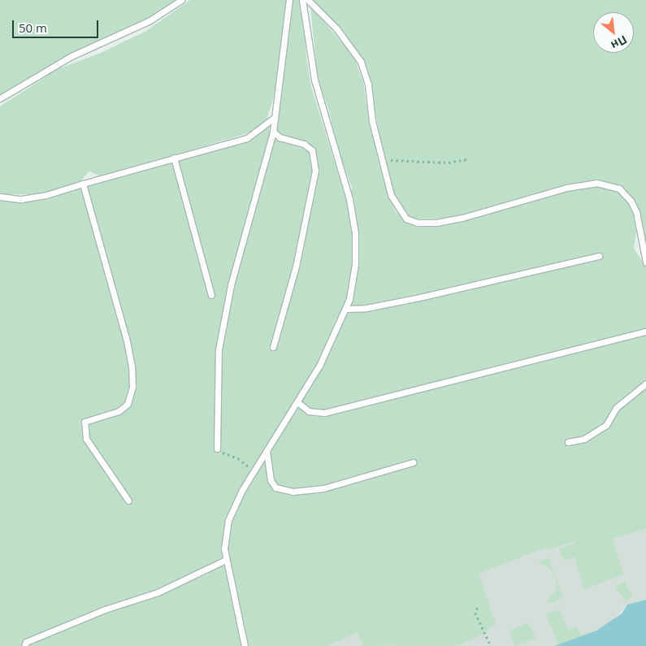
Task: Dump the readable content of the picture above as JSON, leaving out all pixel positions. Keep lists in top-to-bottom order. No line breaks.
{"scale_bar":"50 m","north":"bottom right"}
